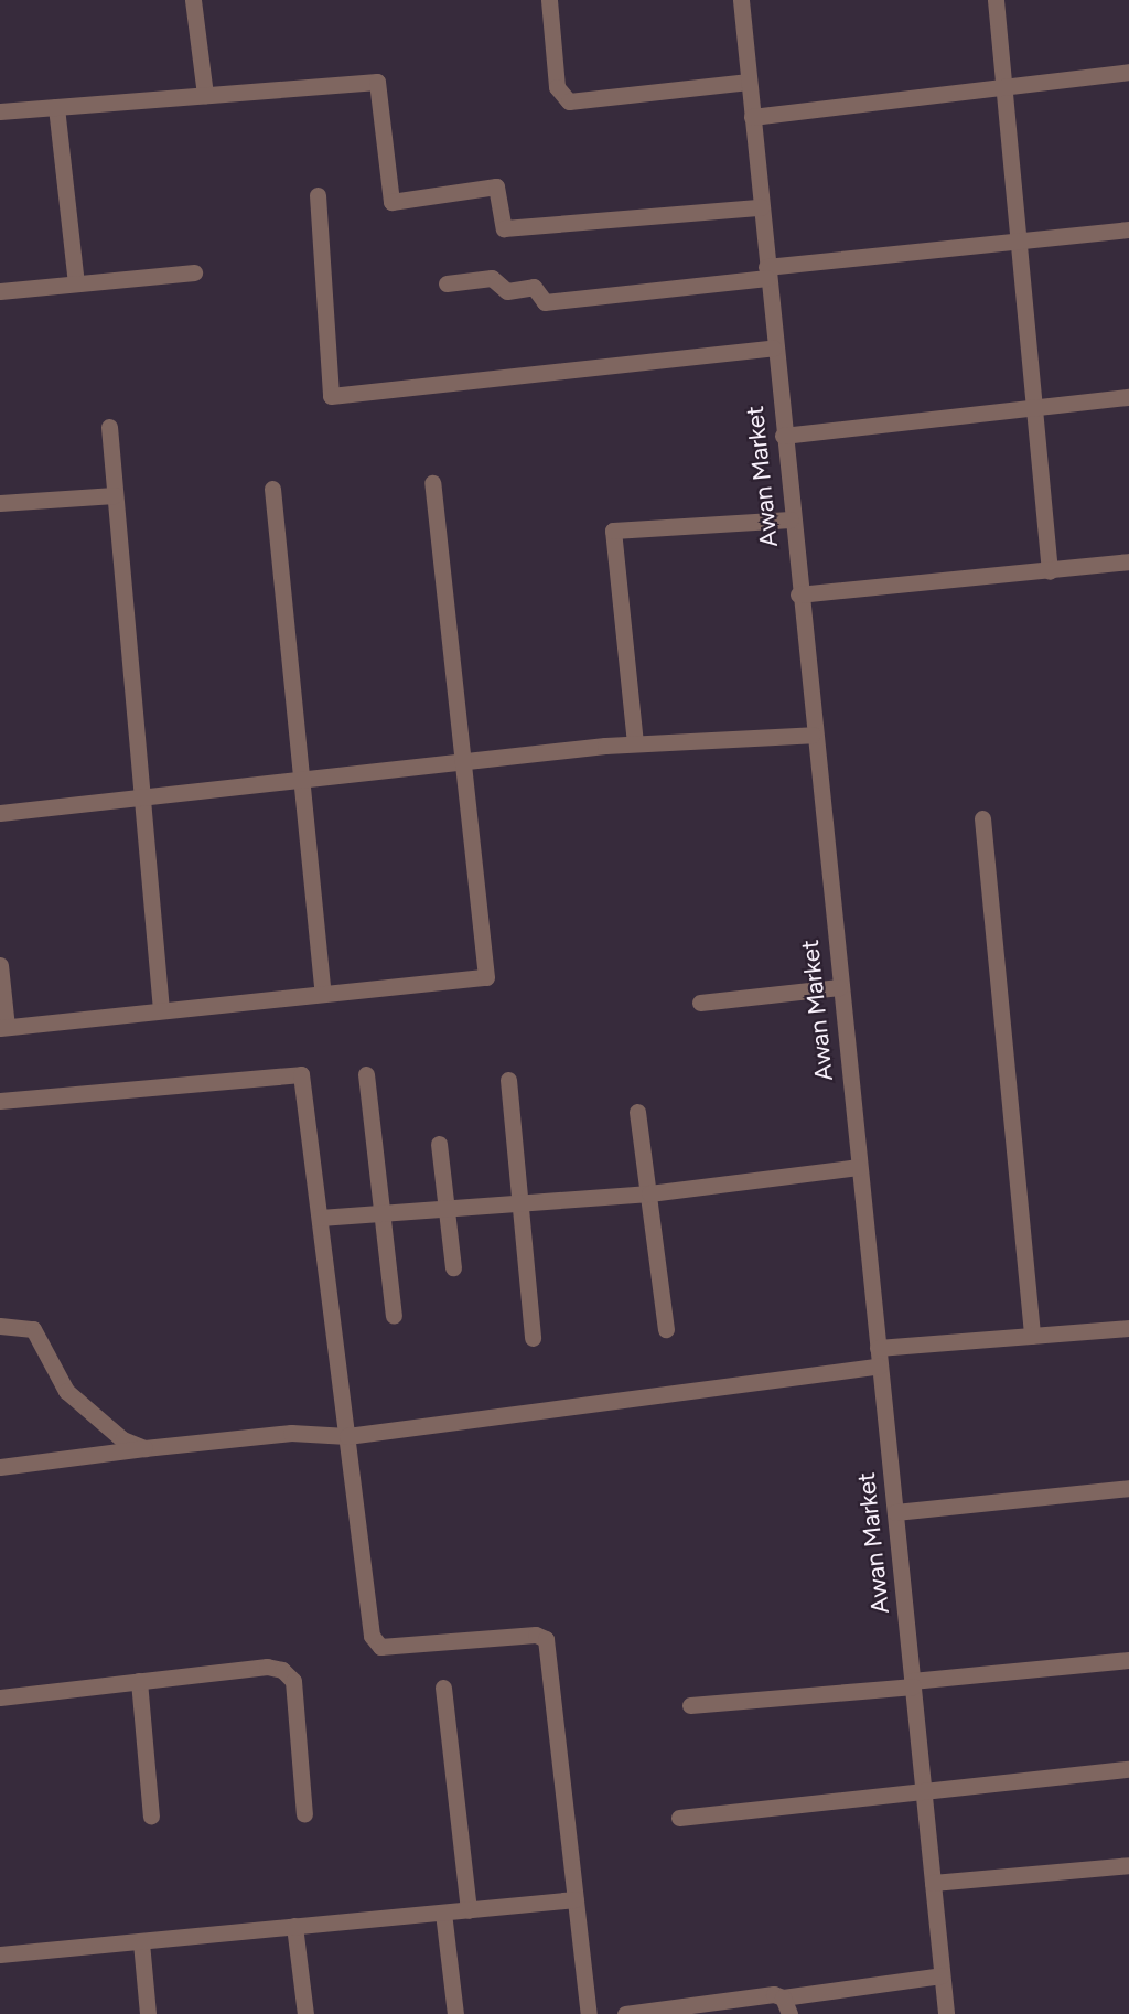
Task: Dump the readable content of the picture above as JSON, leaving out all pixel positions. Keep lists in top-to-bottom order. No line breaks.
{"streets":{"street":["Awan Market"]}}
